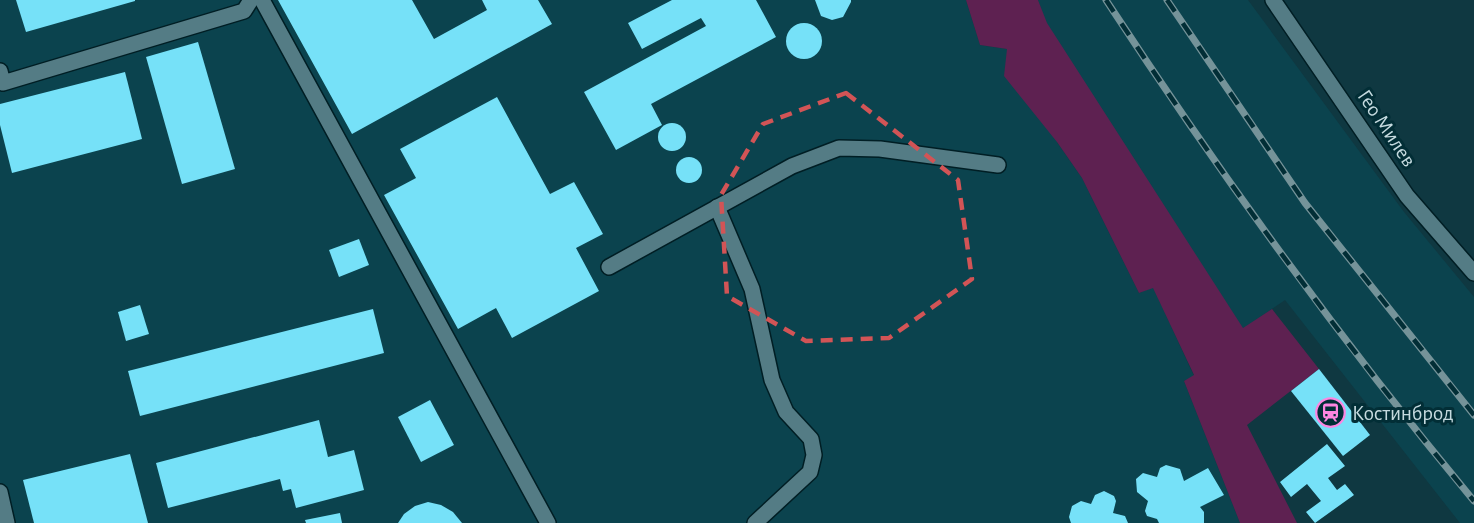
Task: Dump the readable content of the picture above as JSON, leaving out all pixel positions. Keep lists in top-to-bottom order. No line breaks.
{"streets":{"street":["Гео Милев"]},"places":{"station":["Костинброд"]}}
